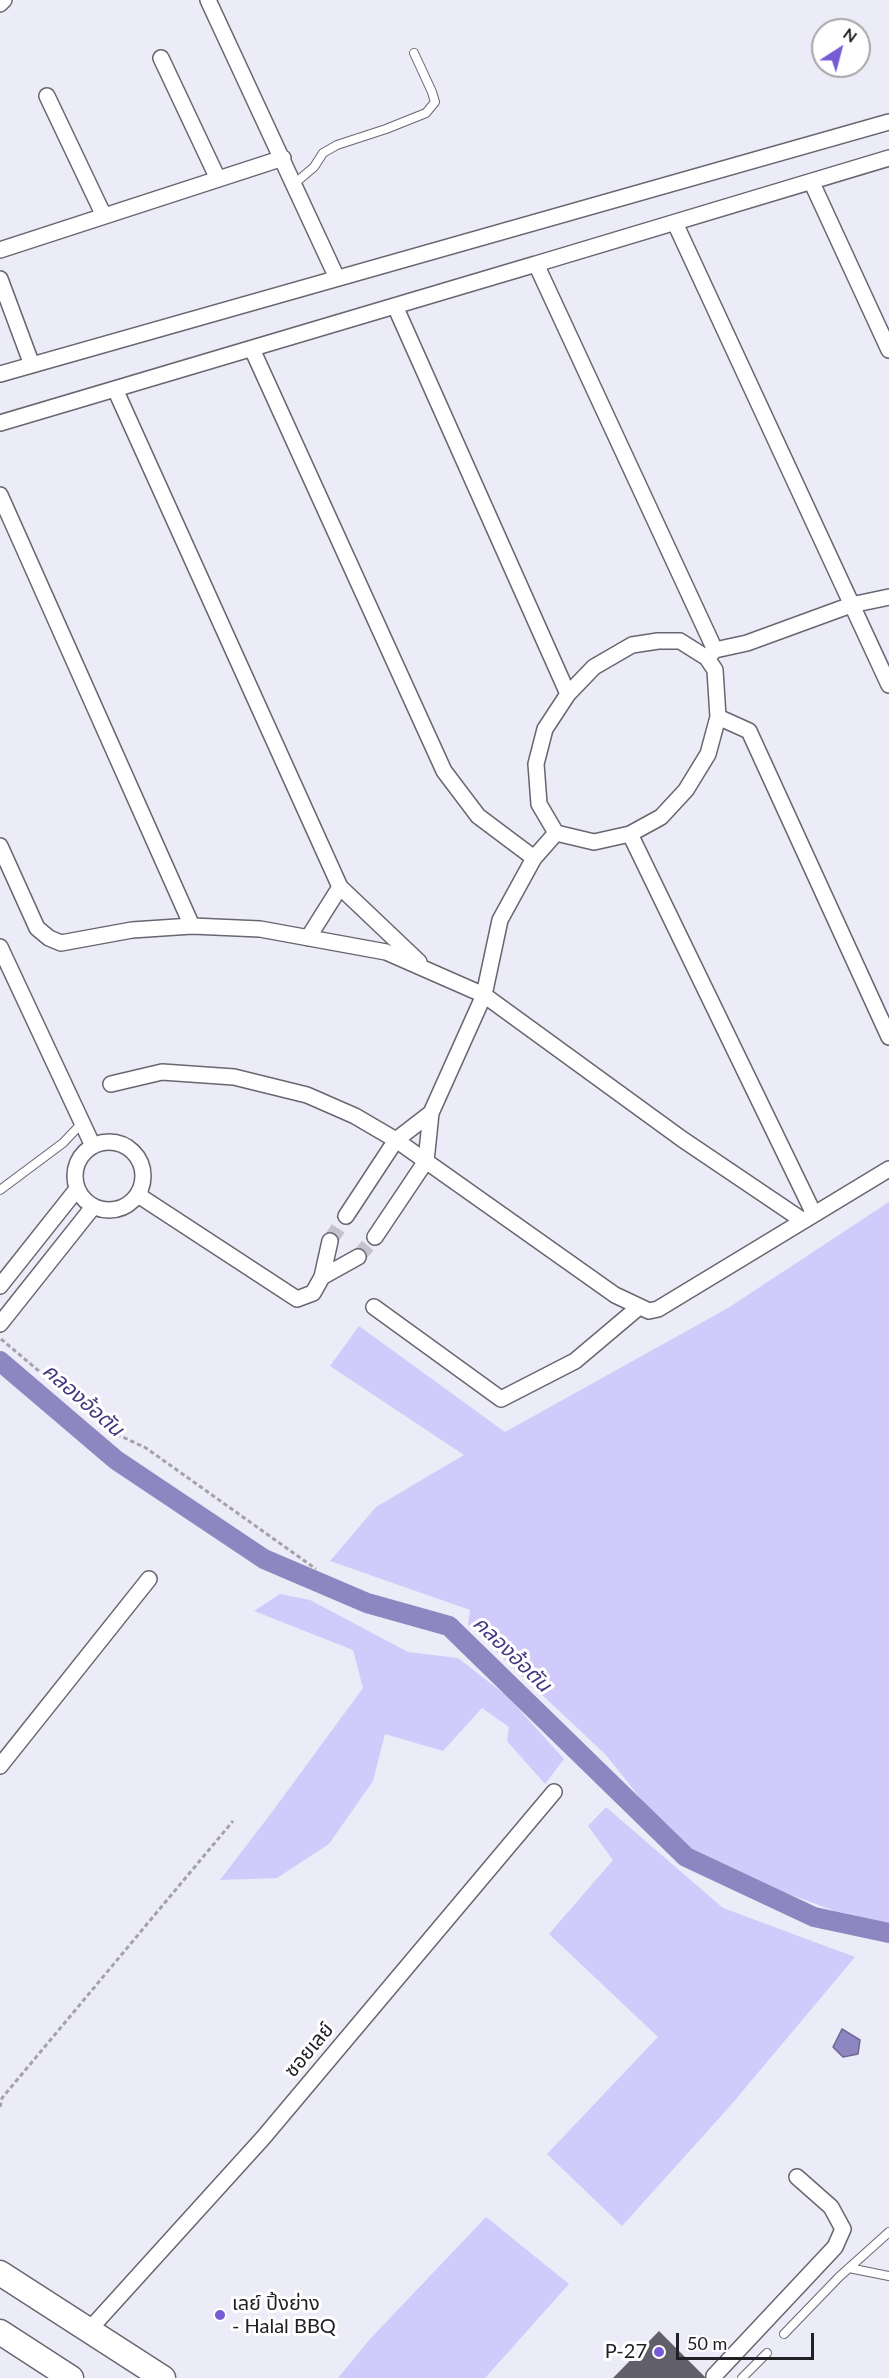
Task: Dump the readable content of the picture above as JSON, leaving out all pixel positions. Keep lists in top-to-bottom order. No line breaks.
{"streets":{"street":["ซอยเลย์"]},"water":["คลองอ้อตัน"],"places":["เลย์ ปิ้งย่าง - Halal BBQ","P-27"],"scale_bar":"50 m","north":"top right"}
